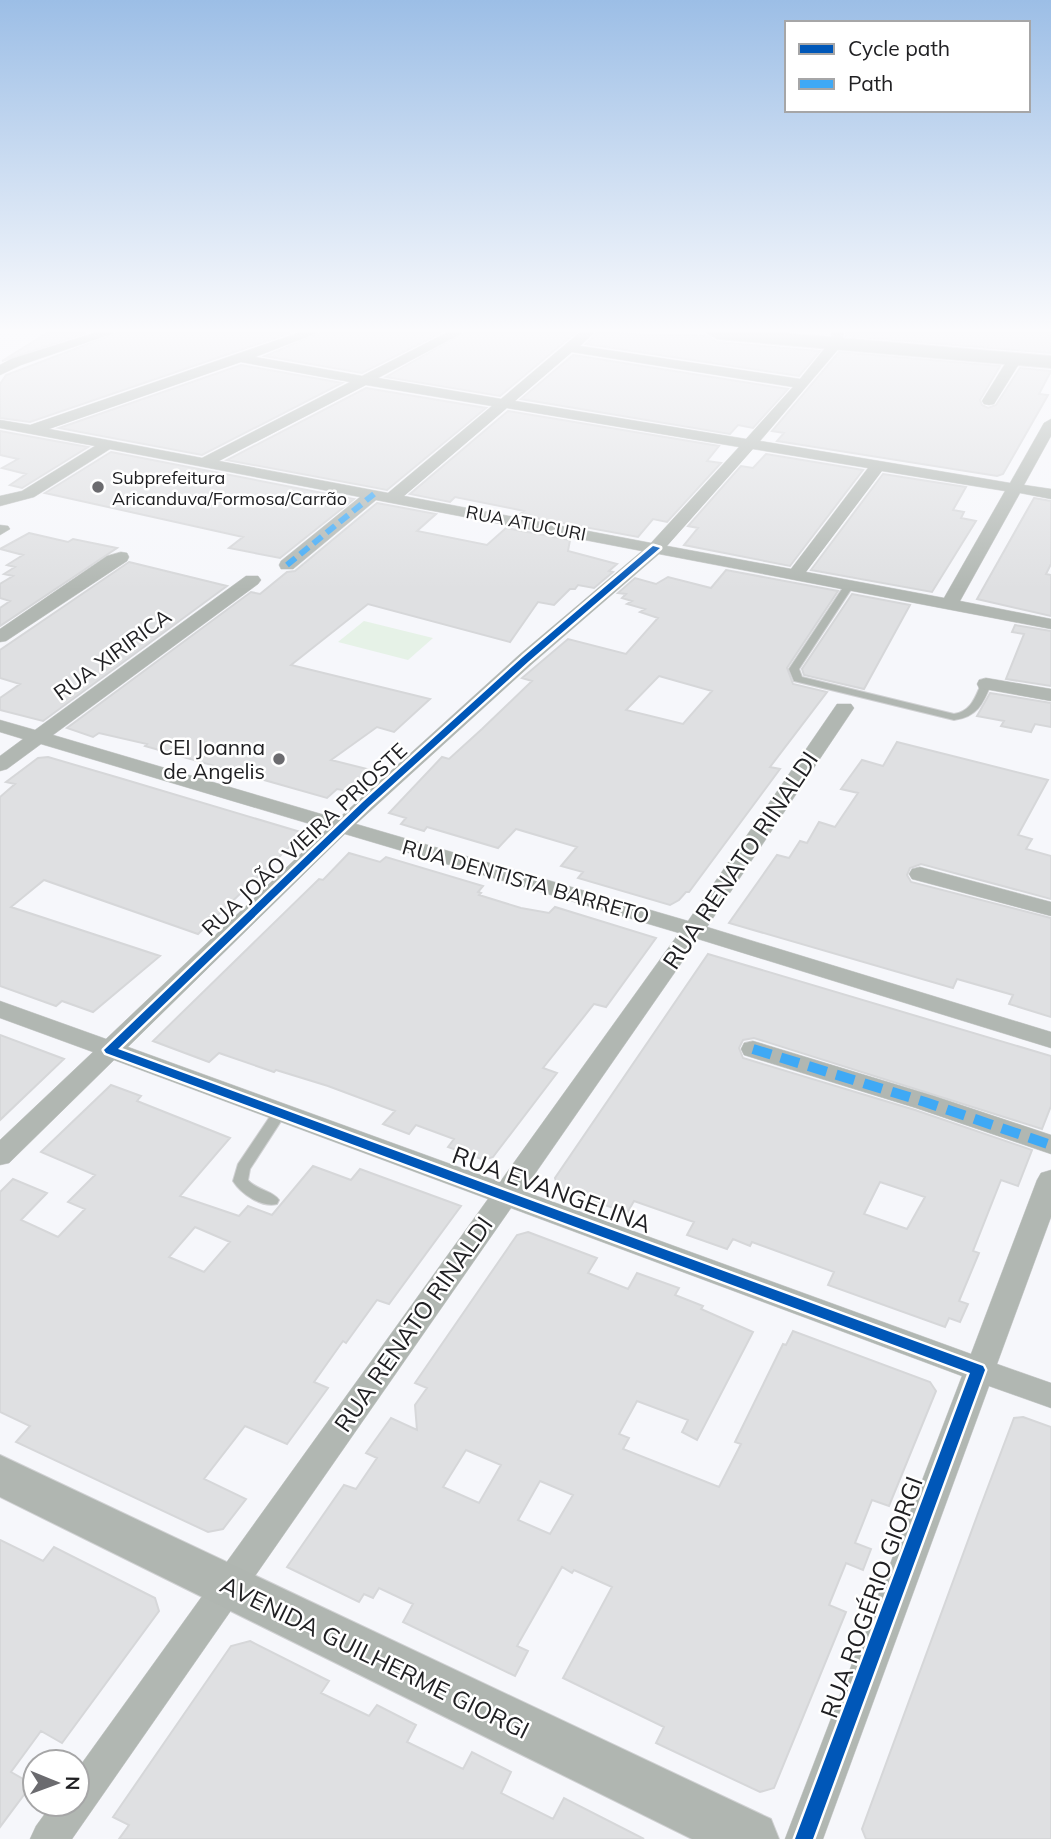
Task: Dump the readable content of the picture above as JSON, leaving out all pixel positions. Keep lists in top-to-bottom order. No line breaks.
{"streets":{"street":["RUA ATUCURI","RUA XIRIRICA","RUA JOÃO VIEIRA PRIOSTE","RUA RENATO RINALDI","RUA DENTISTA BARRETO","RUA EVANGELINA","RUA ROGÉRIO GIORGI","AVENIDA GUILHERME GIORGI"]},"crossings":[["RUA ATUCURI","RUA JOÃO VIEIRA PRIOSTE"],["RUA XIRIRICA","RUA DENTISTA BARRETO"],["RUA JOÃO VIEIRA PRIOSTE","RUA DENTISTA BARRETO"],["RUA JOÃO VIEIRA PRIOSTE","RUA EVANGELINA"],["RUA RENATO RINALDI","RUA DENTISTA BARRETO"],["RUA RENATO RINALDI","RUA EVANGELINA"],["RUA RENATO RINALDI","AVENIDA GUILHERME GIORGI"],["RUA EVANGELINA","RUA ROGÉRIO GIORGI"]],"places":["Subprefeitura Aricanduva/Formosa/Carrão","CEI Joanna de Angelis"],"legend":["Cycle path","Path"],"north":"right"}
